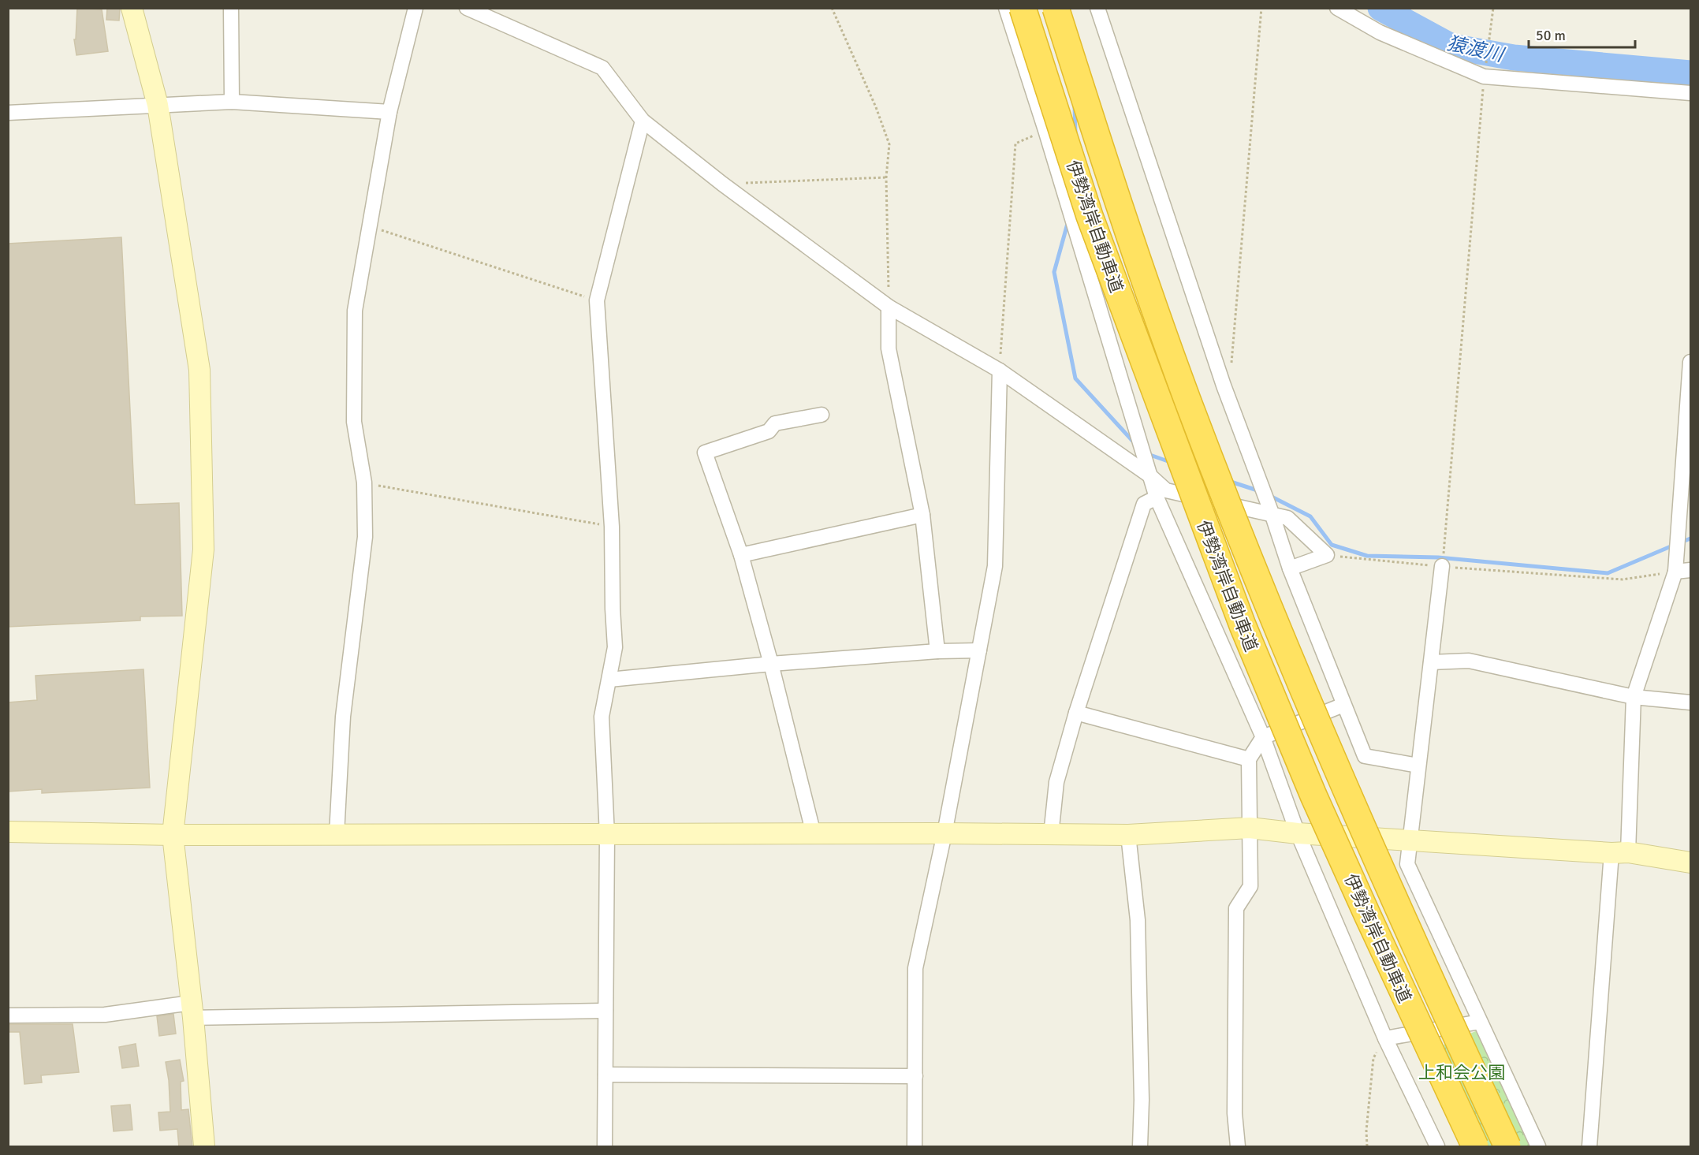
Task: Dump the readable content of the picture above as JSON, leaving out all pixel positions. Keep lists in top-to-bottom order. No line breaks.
{"streets":{"highway":["伊勢湾岸自動車道"]},"water":["猿渡川"],"parks":["上和会公園"],"scale_bar":"50 m"}
